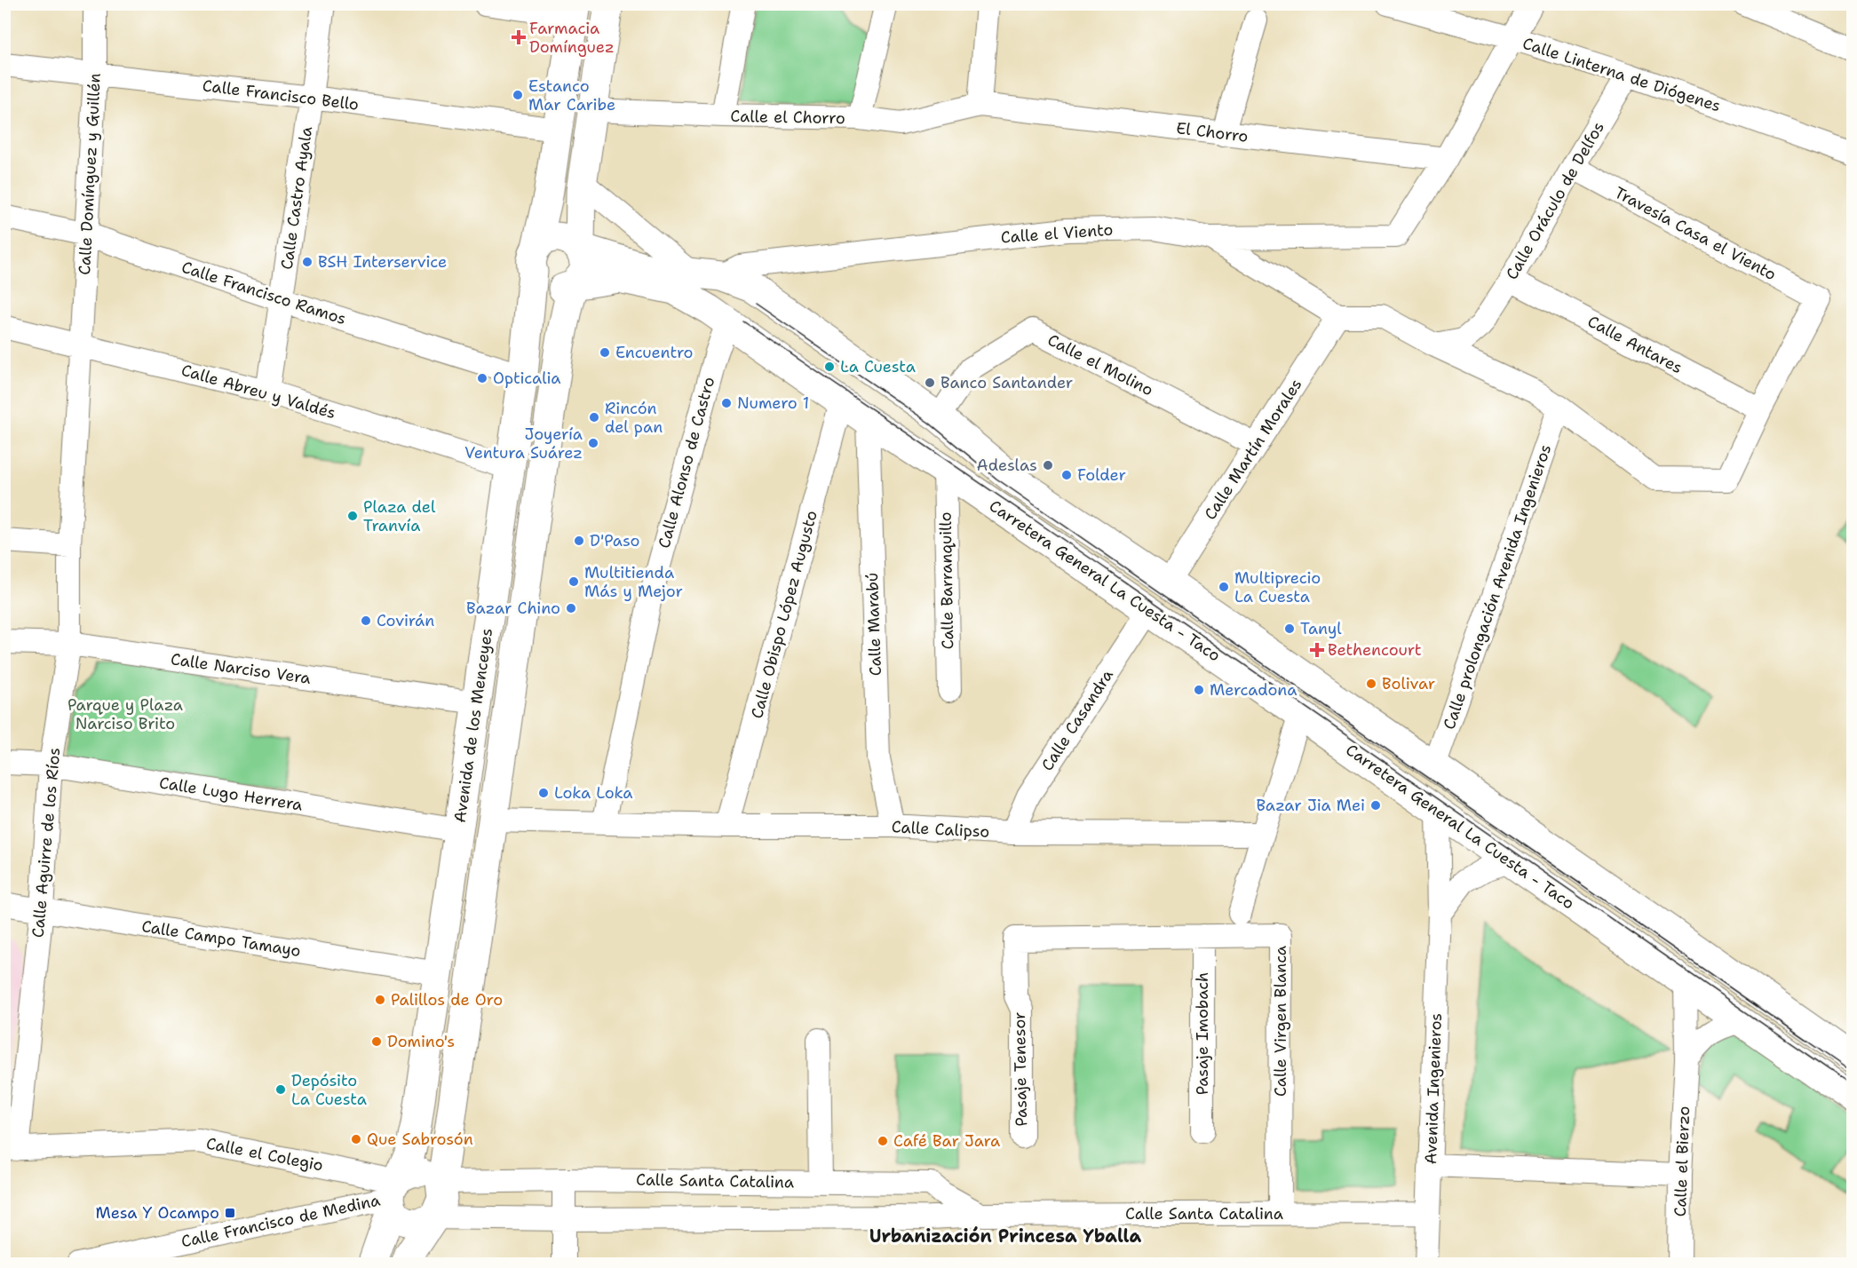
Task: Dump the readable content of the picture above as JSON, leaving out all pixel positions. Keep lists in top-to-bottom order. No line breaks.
{"streets":{"main road":["Carretera General La Cuesta - Taco","Avenida de los Menceyes"],"street":["Calle Linterna de Diógenes","Calle Francisco Bello","Calle el Chorro","El Chorro","Calle Domínguez y Guillén","Calle Castro Ayala","Calle Oráculo de Delfos","Calle el Viento","Travesía Casa el Viento","Calle Francisco Ramos","Calle Antares","Calle el Molino","Calle Abreu y Valdés","Calle Martín Morales","Calle Alonso de Castro","Calle Barranquillo","Calle prolongación Avenida Ingenieros","Calle Obispo López Augusto","Calle Marabú","Calle Narciso Vera","Calle Casandra","Calle Lugo Herrera","Calle Calipso","Calle Aguirre de los Ríos","Calle Campo Tamayo","Calle Virgen Blanca","Pasaje Imobach","Pasaje Tenesor","Avenida Ingenieros","Calle el Colegio","Calle el Bierzo","Calle Santa Catalina","Calle Francisco de Medina"]},"crossings":[["Calle Linterna de Diógenes","Calle Oráculo de Delfos"],["Calle Francisco Bello","Calle Domínguez y Guillén"],["Calle Francisco Bello","Calle Castro Ayala"],["Calle Francisco Bello","Avenida de los Menceyes"],["Calle el Chorro","El Chorro"],["El Chorro","Calle el Viento"],["Calle Domínguez y Guillén","Calle Francisco Ramos"],["Calle Domínguez y Guillén","Calle Abreu y Valdés"],["Calle Domínguez y Guillén","Calle Aguirre de los Ríos"],["Calle Castro Ayala","Calle Francisco Ramos"],["Calle Castro Ayala","Calle Abreu y Valdés"],["Calle Oráculo de Delfos","Travesía Casa el Viento"],["Calle Oráculo de Delfos","Calle Antares"],["Calle el Viento","Carretera General La Cuesta - Taco"],["Travesía Casa el Viento","Calle Antares"],["Calle Francisco Ramos","Avenida de los Menceyes"],["Calle el Molino","Calle Martín Morales"],["Calle el Molino","Carretera General La Cuesta - Taco"],["Calle Abreu y Valdés","Avenida de los Menceyes"],["Calle Abreu y Valdés","Calle Aguirre de los Ríos"],["Calle Martín Morales","Carretera General La Cuesta - Taco"],["Calle Alonso de Castro","Carretera General La Cuesta - Taco"],["Calle Alonso de Castro","Calle Calipso"],["Calle Barranquillo","Carretera General La Cuesta - Taco"],["Carretera General La Cuesta - Taco","Calle prolongación Avenida Ingenieros"],["Carretera General La Cuesta - Taco","Calle Obispo López Augusto"],["Carretera General La Cuesta - Taco","Calle Marabú"],["Carretera General La Cuesta - Taco","Calle Casandra"],["Carretera General La Cuesta - Taco","Avenida de los Menceyes"],["Carretera General La Cuesta - Taco","Avenida Ingenieros"],["Carretera General La Cuesta - Taco","Calle el Bierzo"],["Calle Obispo López Augusto","Calle Calipso"],["Calle Marabú","Calle Calipso"],["Calle Narciso Vera","Avenida de los Menceyes"],["Calle Narciso Vera","Calle Aguirre de los Ríos"],["Calle Casandra","Calle Calipso"],["Avenida de los Menceyes","Calle Lugo Herrera"],["Avenida de los Menceyes","Calle Calipso"],["Avenida de los Menceyes","Calle Campo Tamayo"],["Avenida de los Menceyes","Calle el Colegio"],["Avenida de los Menceyes","Calle Santa Catalina"],["Avenida de los Menceyes","Calle Francisco de Medina"],["Calle Lugo Herrera","Calle Aguirre de los Ríos"],["Calle Aguirre de los Ríos","Calle Campo Tamayo"],["Calle Aguirre de los Ríos","Calle el Colegio"],["Calle Virgen Blanca","Pasaje Imobach"],["Calle Virgen Blanca","Pasaje Tenesor"],["Calle Virgen Blanca","Calle Santa Catalina"],["Avenida Ingenieros","Calle Santa Catalina"],["Calle el Colegio","Calle Santa Catalina"],["Calle el Colegio","Calle Francisco de Medina"],["Calle Santa Catalina","Calle Francisco de Medina"]],"districts":["Urbanización Princesa Yballa"],"parks":["Parque y Plaza Narciso Brito"],"places":{"health":["Farmacia Domínguez","Bethencourt"],"other":["Estanco Mar Caribe","BSH Interservice","Encuentro","La Cuesta","Opticalia","Banco Santander","Numero 1","Rincón del pan","Joyería Ventura Suárez","Adeslas","Folder","Plaza del Tranvía","D'Paso","Multitienda Más y Mejor","Multiprecio La Cuesta","Bazar Chino","Covirán","Tanyl","Bolivar","Mercadona","Loka Loka","Bazar Jia Mei","Palillos de Oro","Domino's","Depósito La Cuesta","Que Sabrosón","Café Bar Jara"],"transit":["Mesa Y Ocampo"]}}
